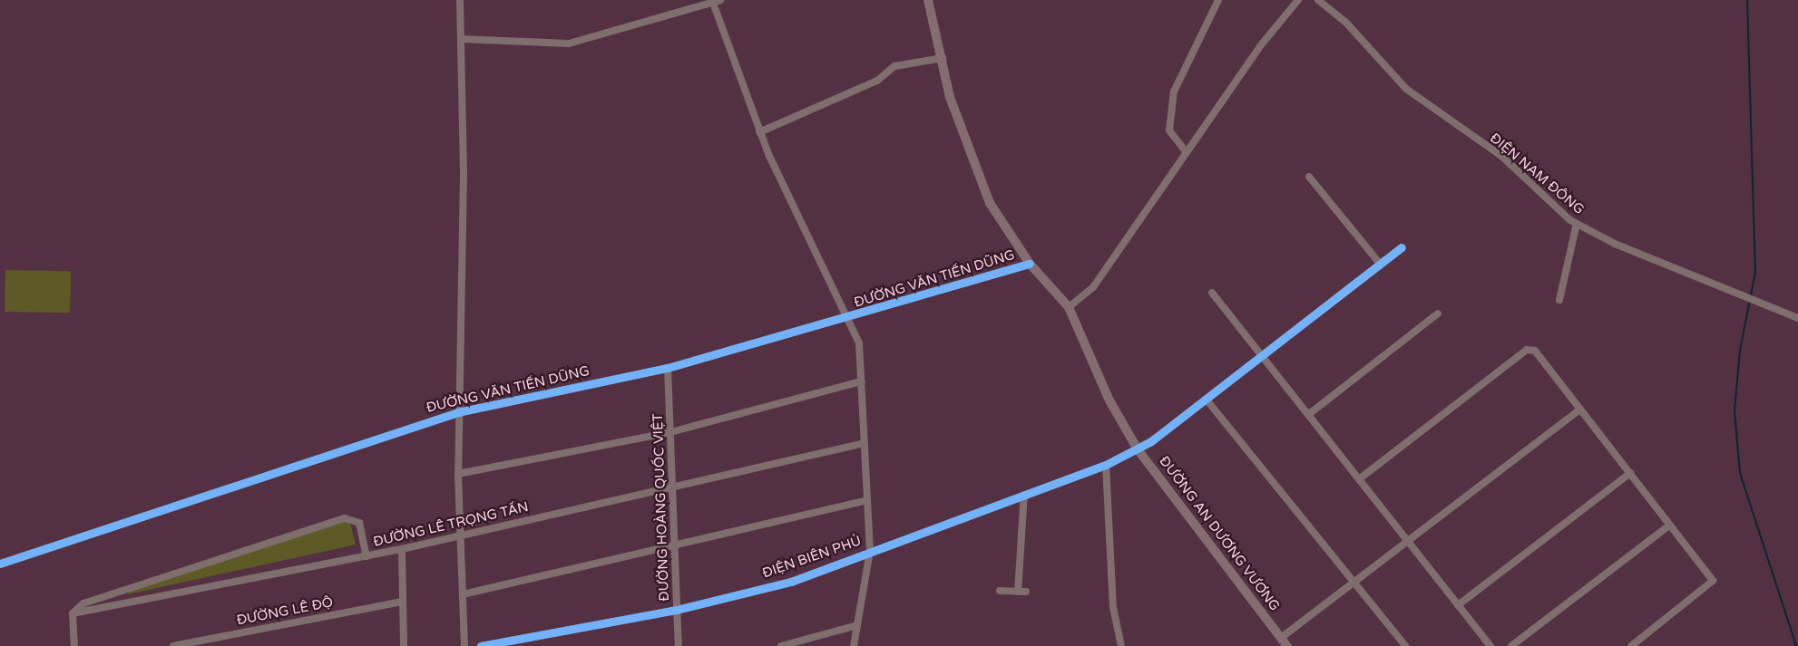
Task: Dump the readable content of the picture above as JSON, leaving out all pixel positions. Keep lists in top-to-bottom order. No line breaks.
{"streets":{"main road":["ĐƯỜNG AN DƯƠNG VƯƠNG"],"street":["ĐIỆN NAM ĐÔNG","ĐƯỜNG VĂN TIẾN DŨNG","ĐƯỜNG HOÀNG QUỐC VIỆT","ĐƯỜNG LÊ TRỌNG TẤN","ĐIỆN BIÊN PHỦ","ĐƯỜNG LÊ ĐỘ"]},"crossings":[["ĐƯỜNG VĂN TIẾN DŨNG","ĐƯỜNG HOÀNG QUỐC VIỆT"],["ĐƯỜNG VĂN TIẾN DŨNG","ĐƯỜNG AN DƯƠNG VƯƠNG"],["ĐƯỜNG HOÀNG QUỐC VIỆT","ĐƯỜNG LÊ TRỌNG TẤN"],["ĐƯỜNG HOÀNG QUỐC VIỆT","ĐIỆN BIÊN PHỦ"],["ĐƯỜNG AN DƯƠNG VƯƠNG","ĐIỆN BIÊN PHỦ"]]}
